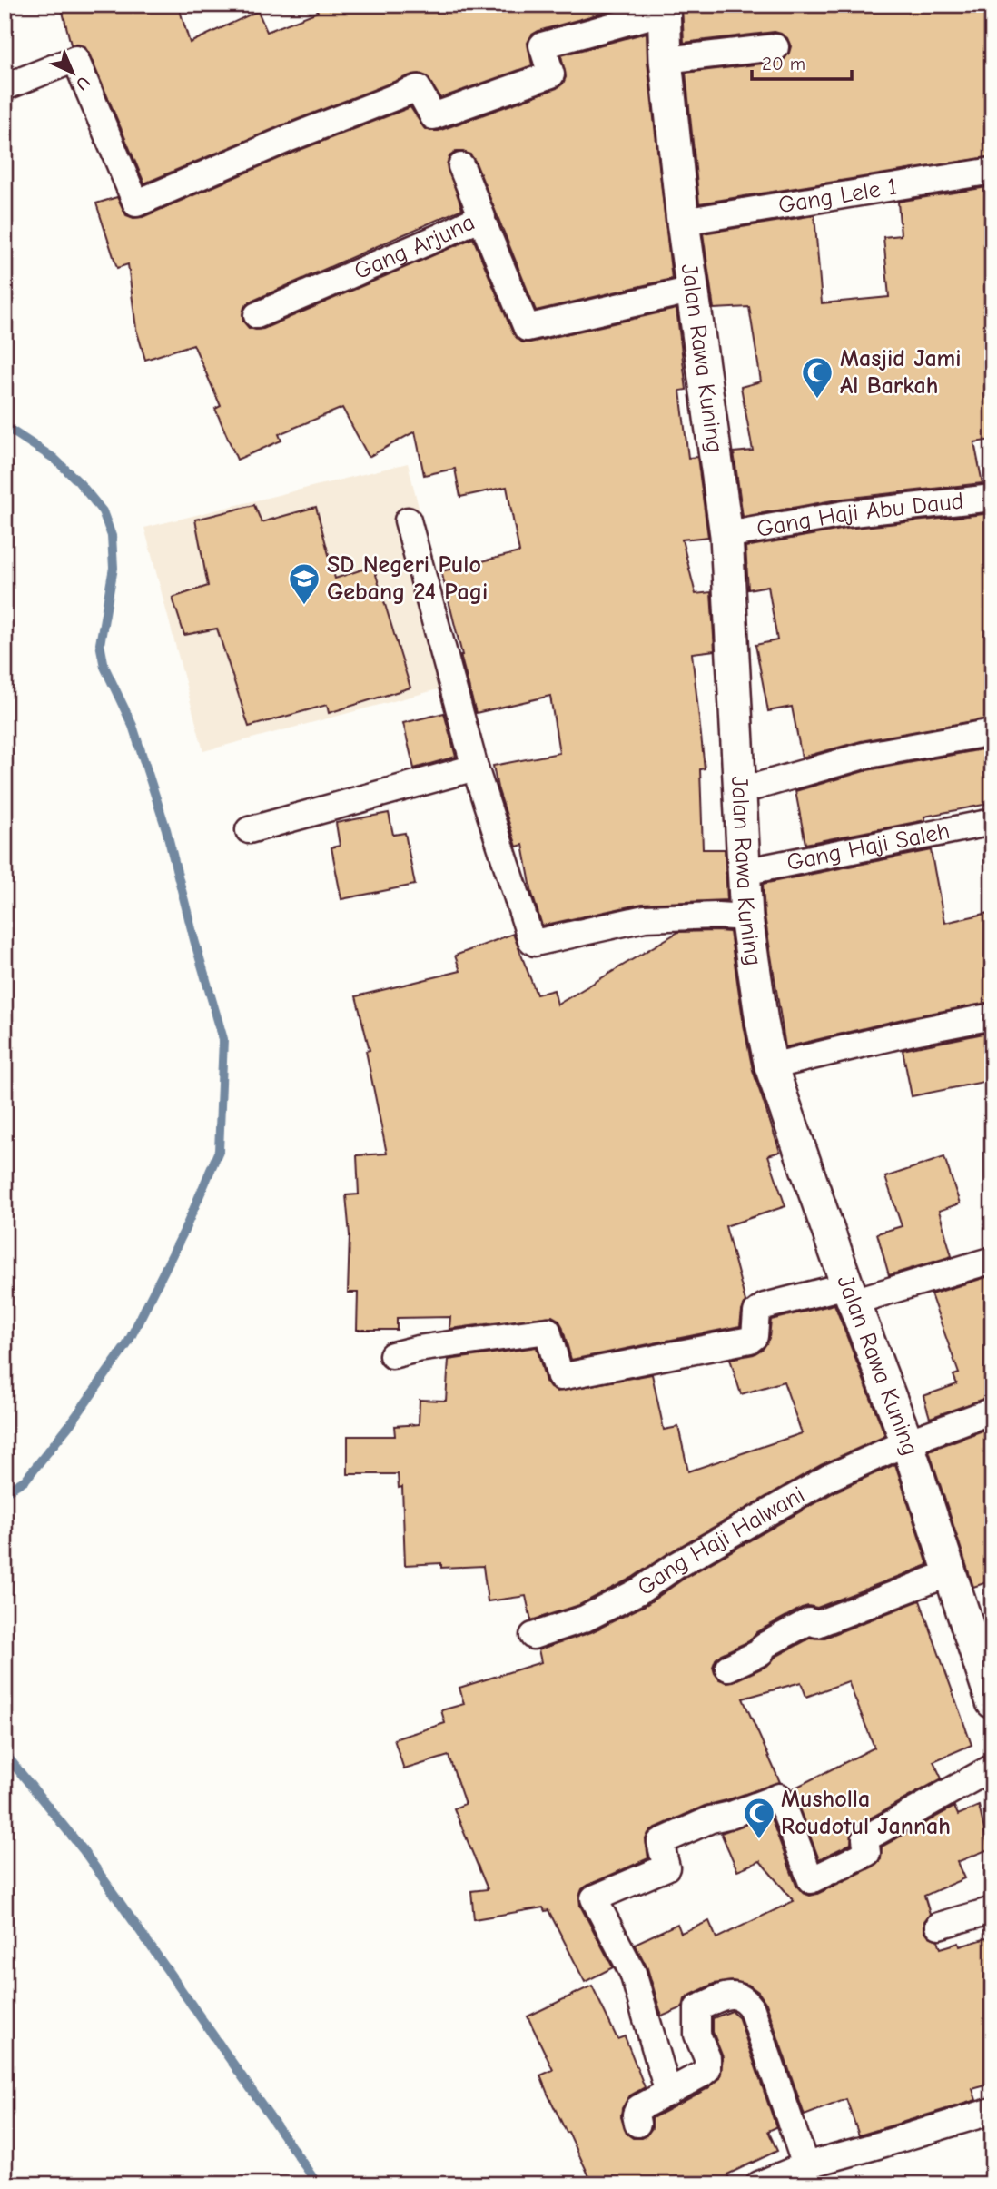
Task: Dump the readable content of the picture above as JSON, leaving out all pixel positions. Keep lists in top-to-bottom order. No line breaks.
{"streets":{"street":["Gang Lele 1","Gang Arjuna","Jalan Rawa Kuning","Gang Haji Abu Daud","Gang Haji Saleh","Gang Haji Halwani"]},"crossings":[["Gang Lele 1","Jalan Rawa Kuning"],["Gang Arjuna","Jalan Rawa Kuning"],["Jalan Rawa Kuning","Gang Haji Abu Daud"],["Jalan Rawa Kuning","Gang Haji Saleh"],["Jalan Rawa Kuning","Gang Haji Halwani"]],"places":{"mosque":["Masjid Jami Al Barkah","Musholla Roudotul Jannah"],"school or university":["SD Negeri Pulo Gebang 24 Pagi"]},"scale_bar":"20 m","north":"bottom right"}
